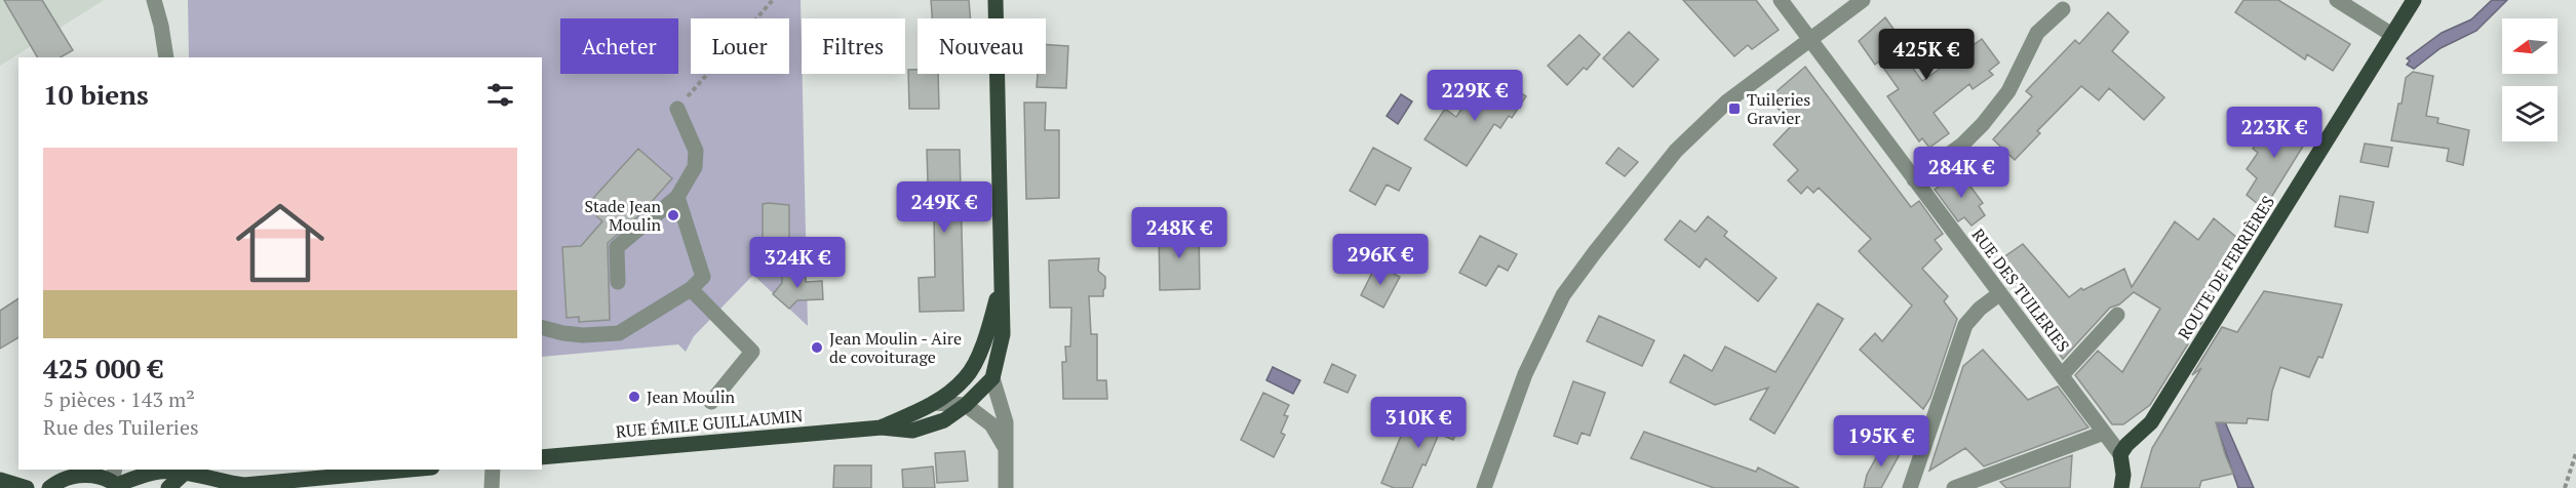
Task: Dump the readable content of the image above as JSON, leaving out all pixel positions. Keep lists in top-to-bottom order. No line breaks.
{"streets":{"main road":["ROUTE DE FERRIÈRES","RUE ÉMILE GUILLAUMIN"],"street":["RUE DES TUILERIES"]},"crossings":[["ROUTE DE FERRIÈRES","RUE DES TUILERIES"]],"places":{"transit":["Tuileries Gravier"],"other":["Stade Jean Moulin","Jean Moulin - Aire de covoiturage","Jean Moulin"]},"north":"left","page":{"chip":["Acheter","Louer","Filtres","Nouveau"],"price":["425K €","229K €","223K €","284K €","249K €","248K €","296K €","324K €","310K €","195K €"],"heading":"10 biens","list":[{"name":"425 000 €","note":"5 pièces · 143 m² · Rue des Tuileries"}]}}
